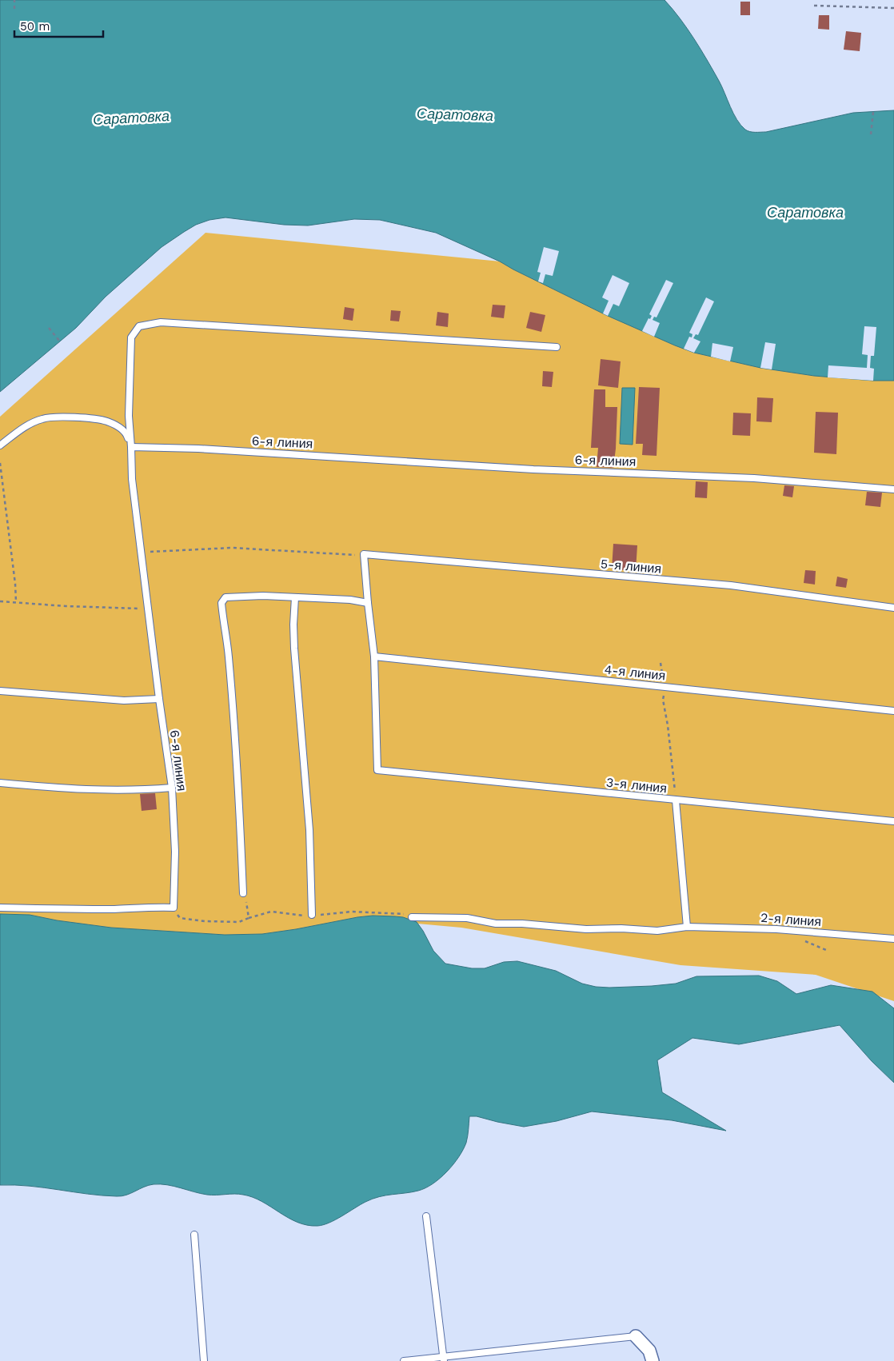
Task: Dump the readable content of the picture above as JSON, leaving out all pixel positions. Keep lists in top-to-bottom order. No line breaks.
{"streets":{"lane":["6-я линия","5-я линия","4-я линия","3-я линия","2-я линия"]},"crossings":[["4-я линия","3-я линия"]],"water":["Саратовка"],"scale_bar":"50 m"}
